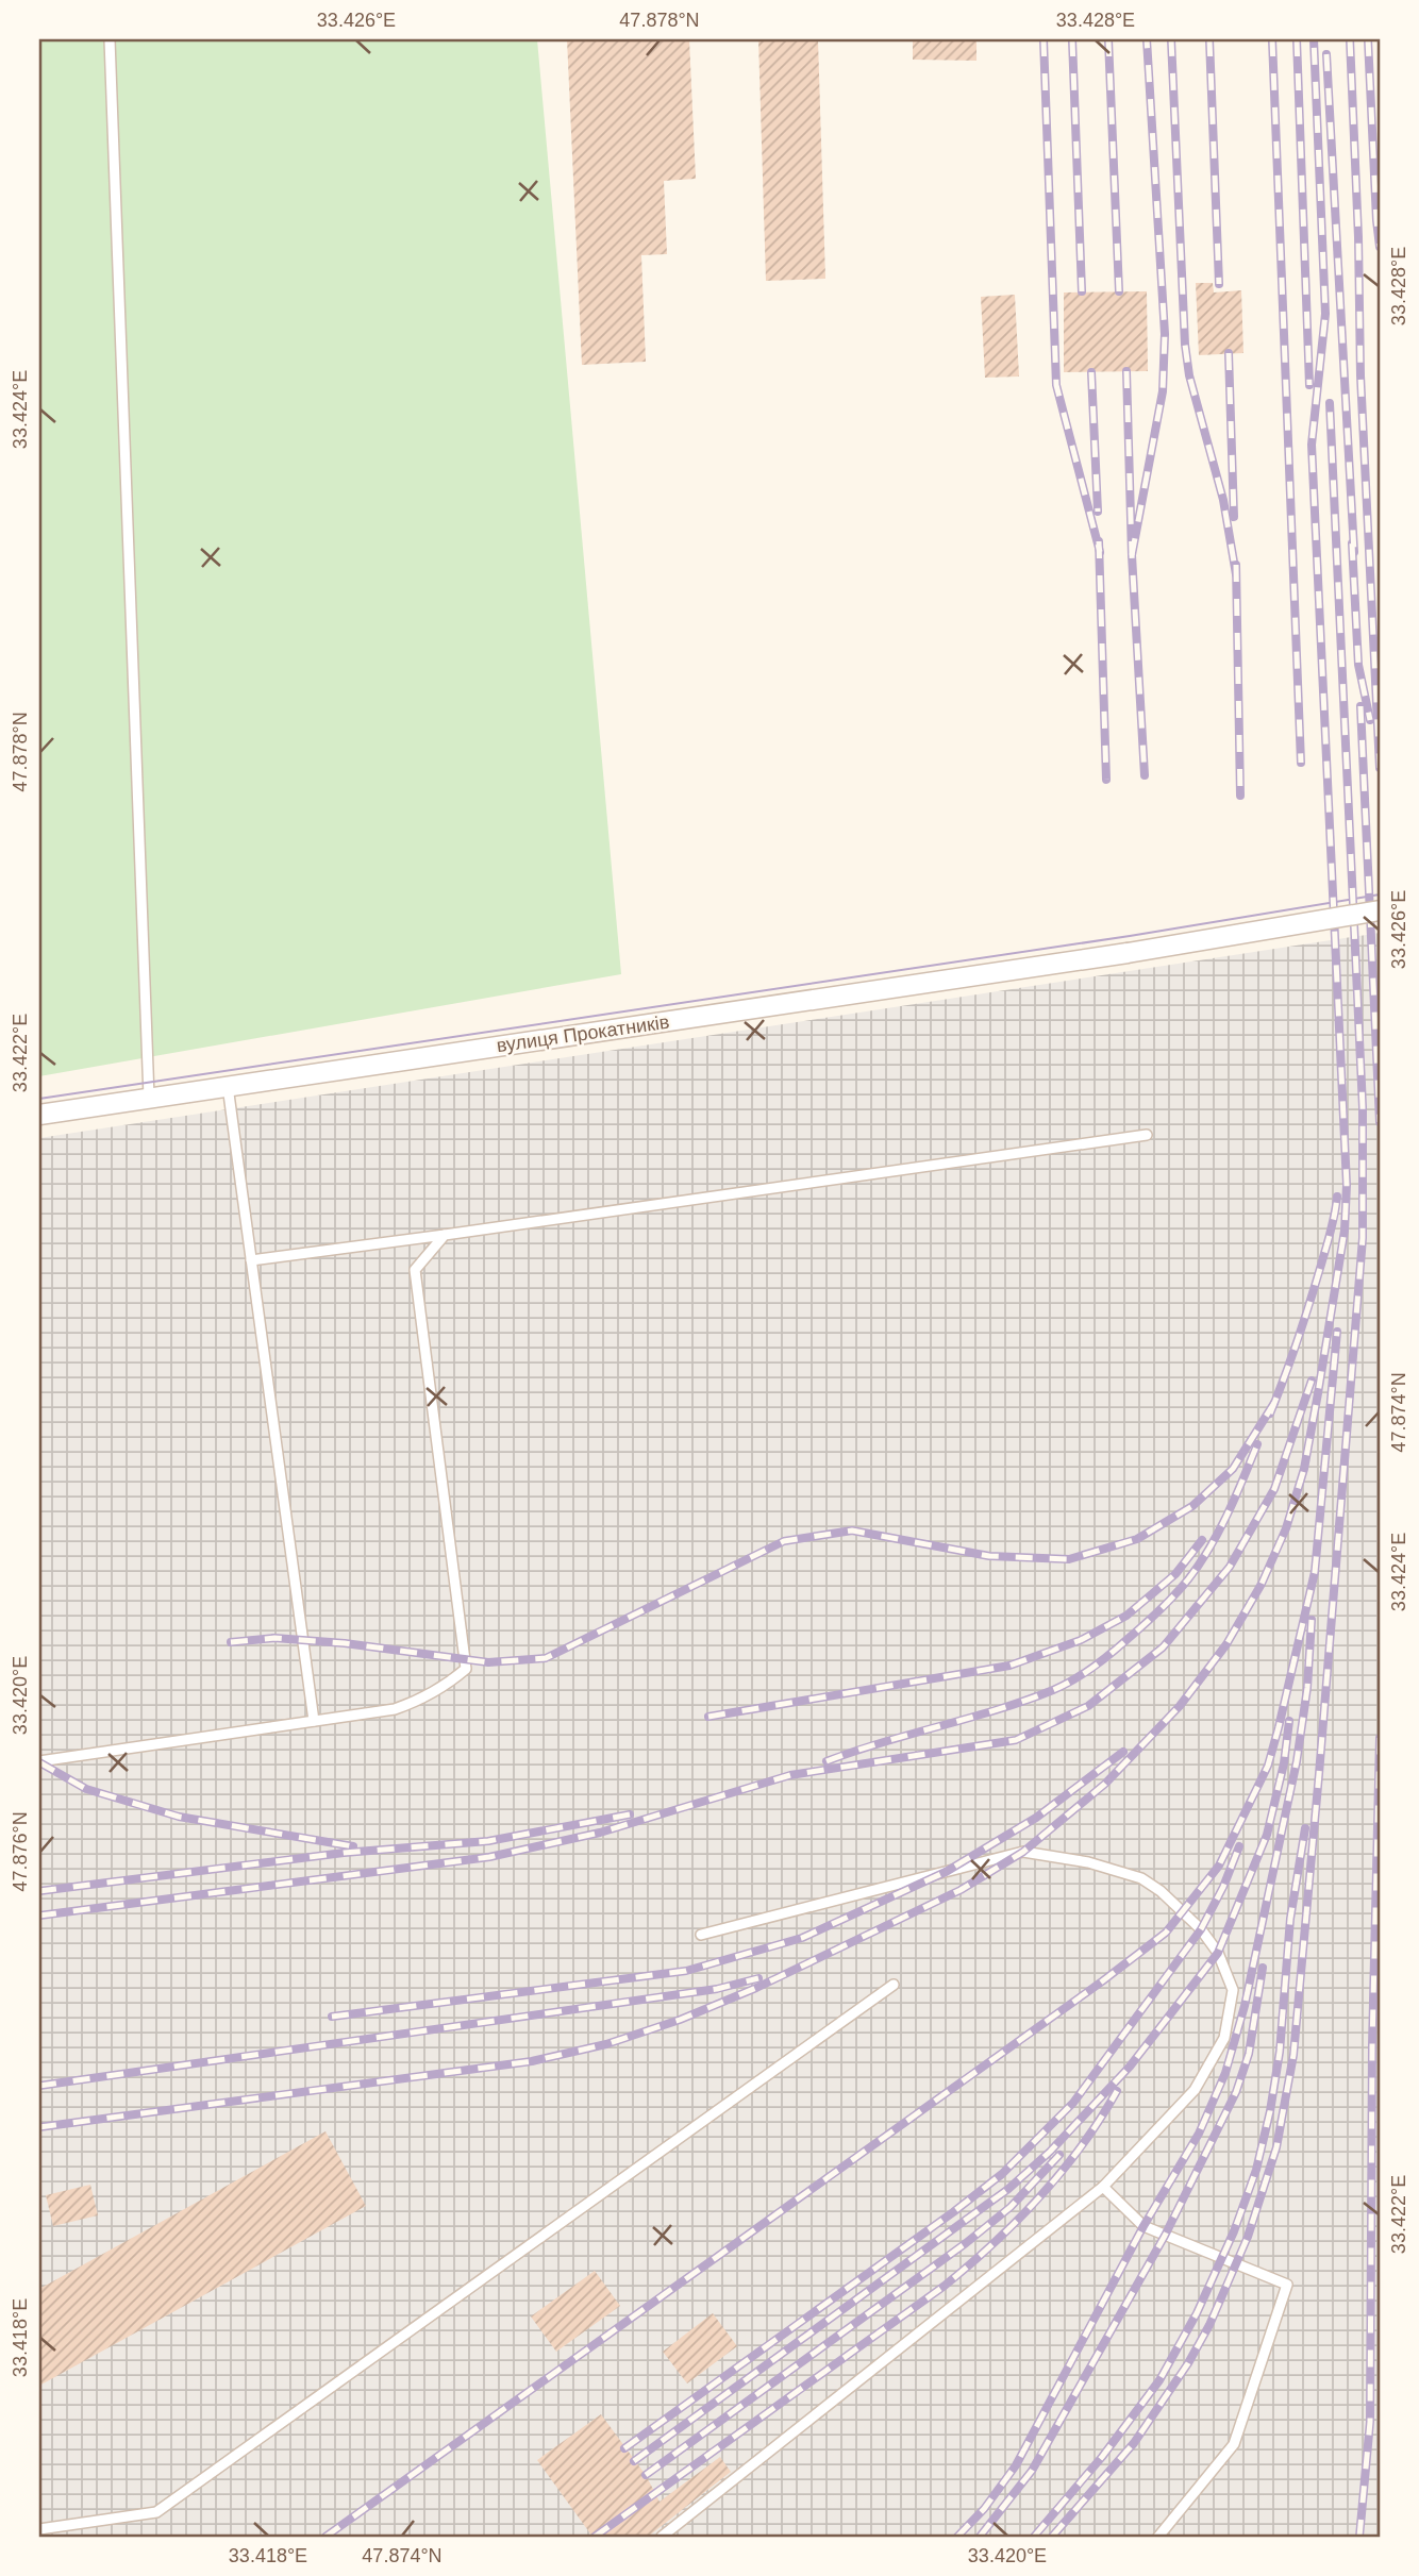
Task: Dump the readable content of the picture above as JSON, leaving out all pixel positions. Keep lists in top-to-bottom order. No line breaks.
{"streets":{"street":["вулиця Прокатників"]},"coordinates":["33.426°E","47.878°N","33.428°E","33.424°E","33.422°E","47.874°N","33.420°E","47.876°N","33.418°E"]}
